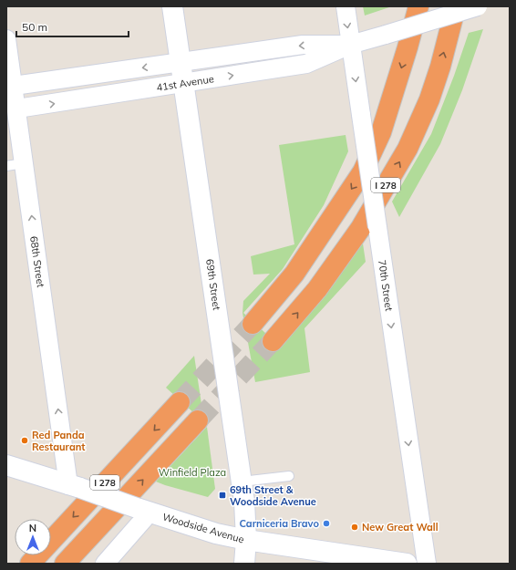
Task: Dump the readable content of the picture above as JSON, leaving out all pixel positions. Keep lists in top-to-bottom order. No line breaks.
{"streets":{"highway":["I 278"],"street":["41st Avenue","68th Street","69th Street","70th Street","Woodside Avenue"]},"crossings":[["41st Avenue","68th Street"],["41st Avenue","69th Street"],["41st Avenue","70th Street"],["68th Street","Woodside Avenue"],["69th Street","Woodside Avenue"]],"one_way":["68th Street","70th Street"],"parks":["Winfield Plaza"],"places":{"other":["Red Panda Restaurant","Carniceria Bravo","New Great Wall"],"transit":["69th Street & Woodside Avenue"]},"scale_bar":"50 m","north":"top"}
